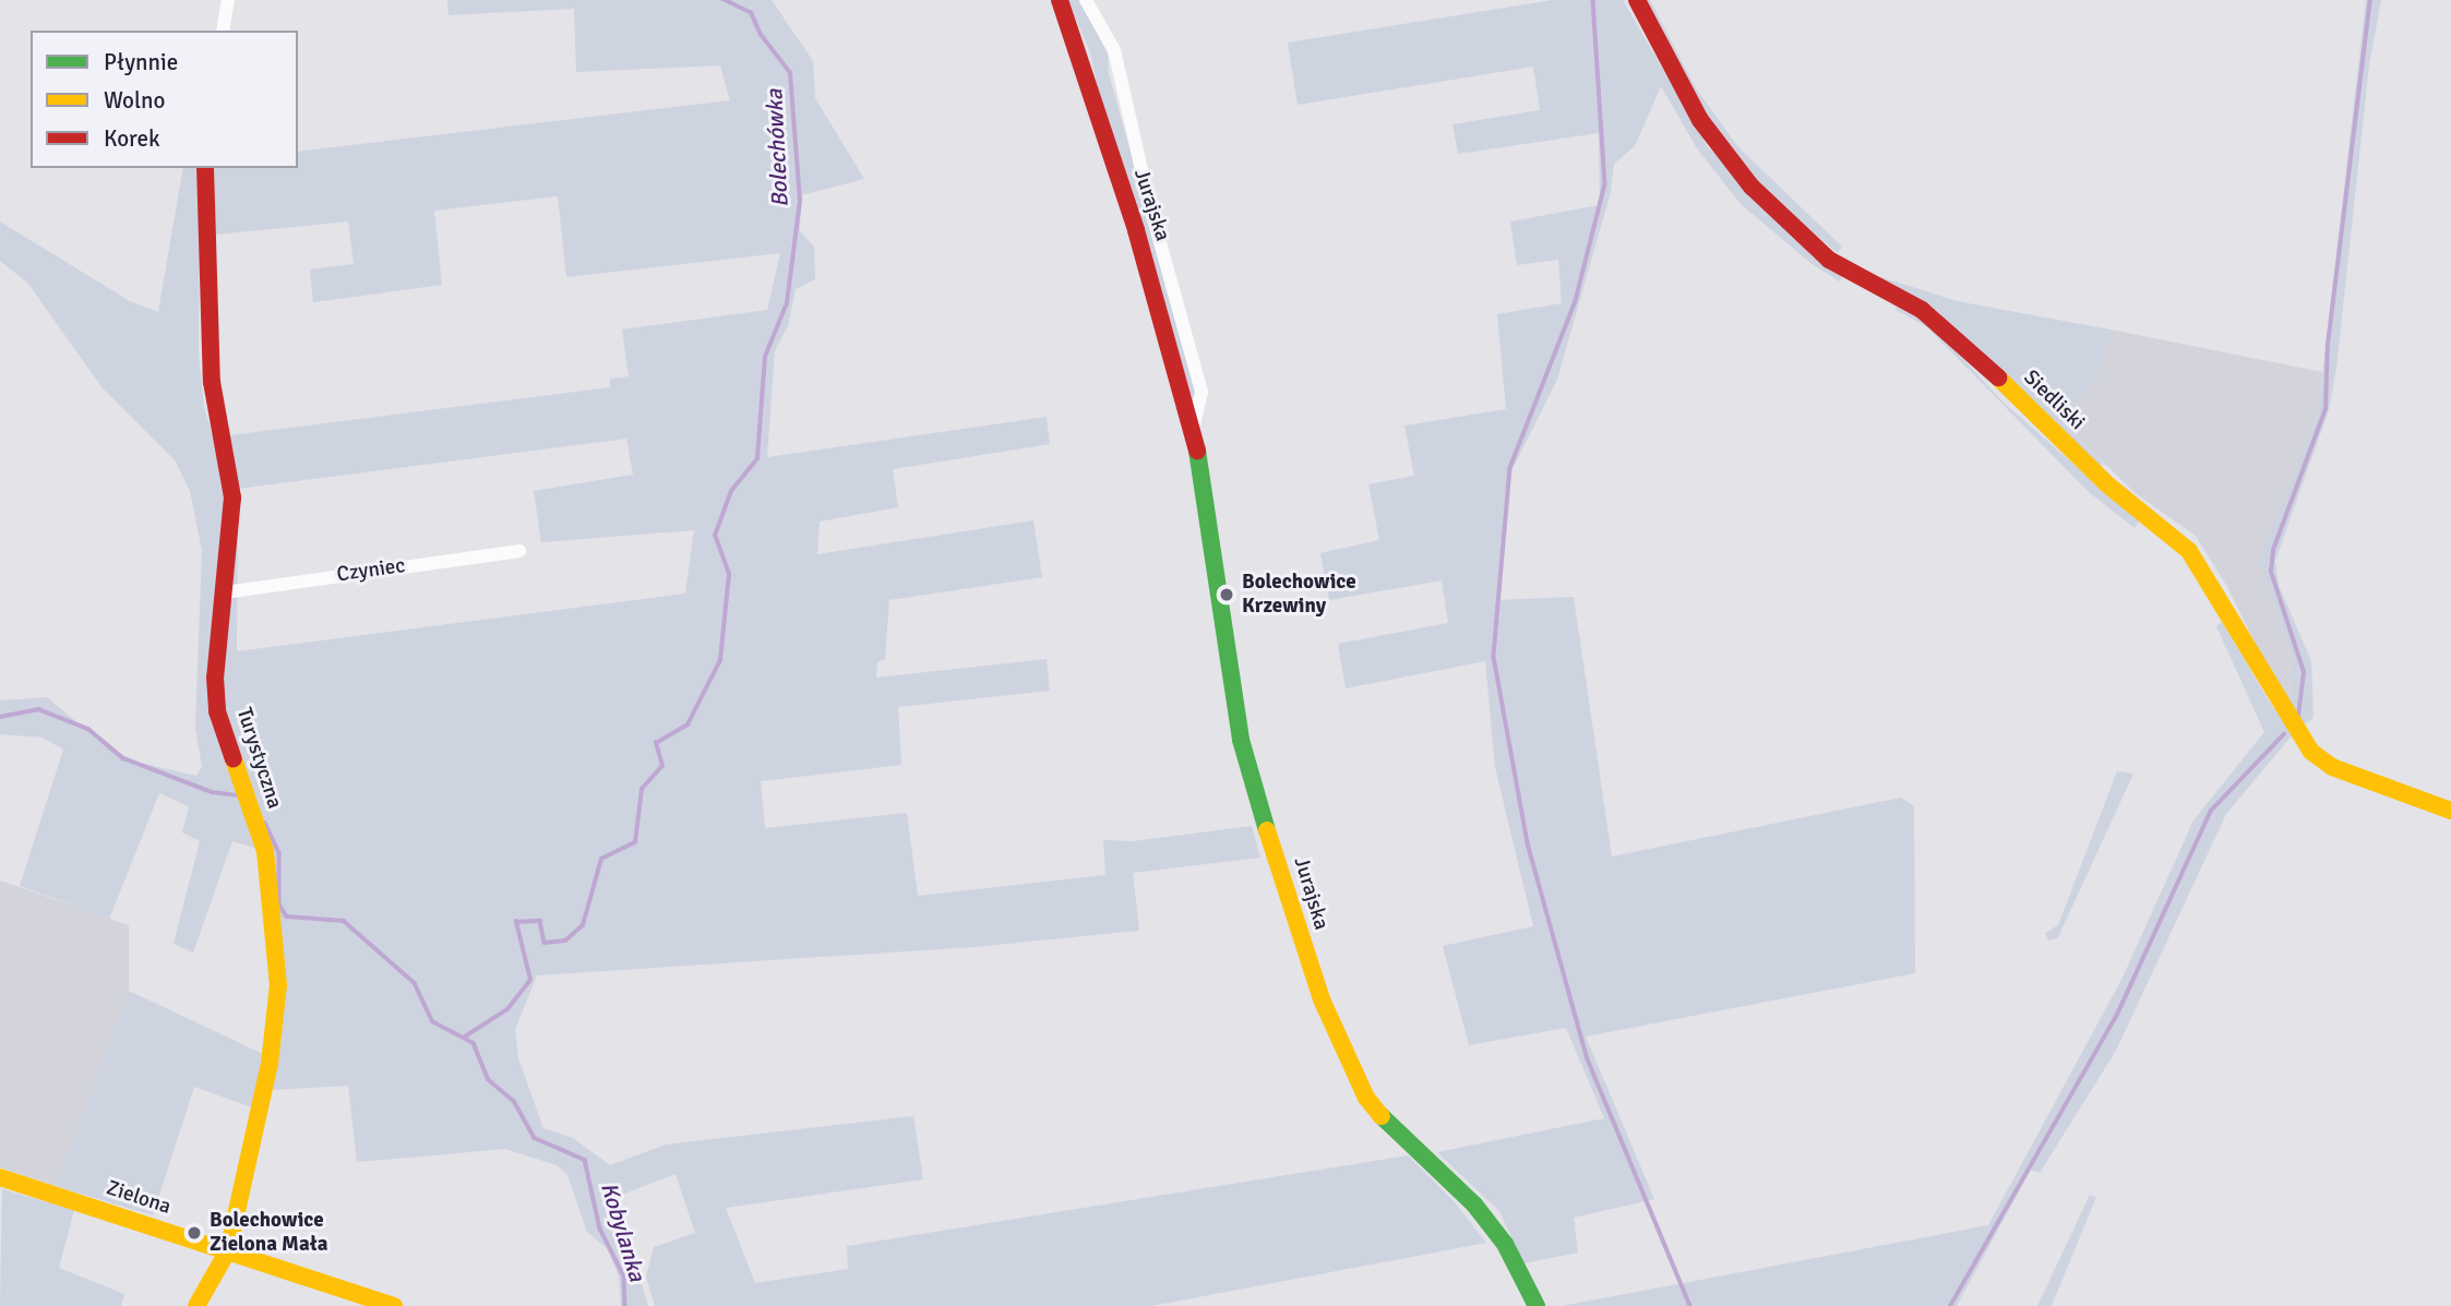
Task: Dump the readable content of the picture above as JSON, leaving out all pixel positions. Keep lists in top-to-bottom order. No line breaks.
{"streets":{"street":["Jurajska","Siedliski","Czyniec","Turystyczna","Zielona"]},"crossings":[["Czyniec","Turystyczna"],["Turystyczna","Zielona"]],"water":["Bolechówka","Kobylanka"],"places":["Bolechowice Krzewiny","Bolechowice Zielona Mała"],"legend":["Płynnie","Wolno","Korek"]}
